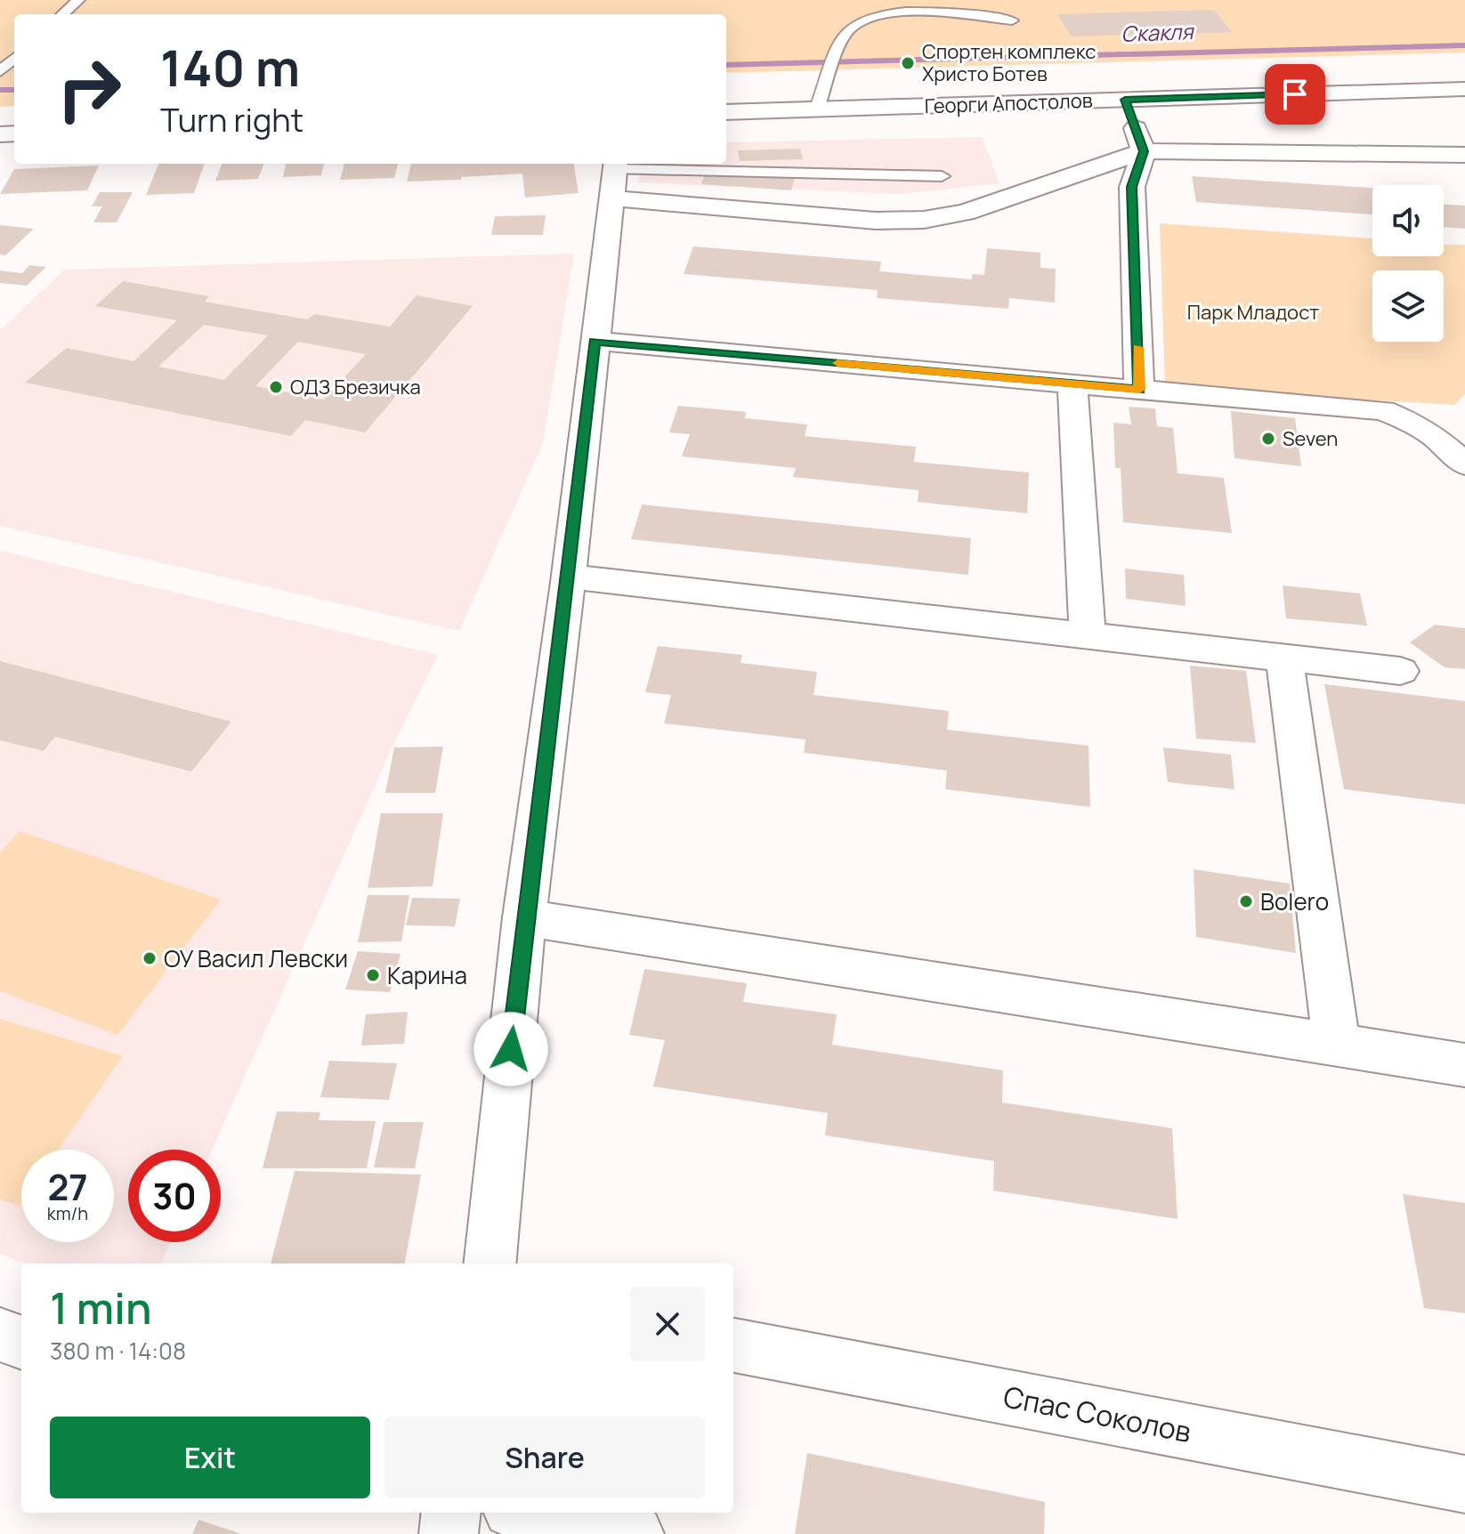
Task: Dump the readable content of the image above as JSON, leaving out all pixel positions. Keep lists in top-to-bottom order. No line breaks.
{"streets":{"street":["Георги Апостолов","Спас Соколов"]},"water":["Скакля"],"parks":["Парк Младост"],"places":["Спортен комплекс Христо Ботев","ОДЗ Брезичка","Seven","Bolero","ОУ Васил Левски","Карина"],"page":{"turn":["140 m","Turn right"],"speed":"27 km/h","limit":"30","heading":["1 min","380 m · 14:08"],"buttons":["Exit","Share"]}}
